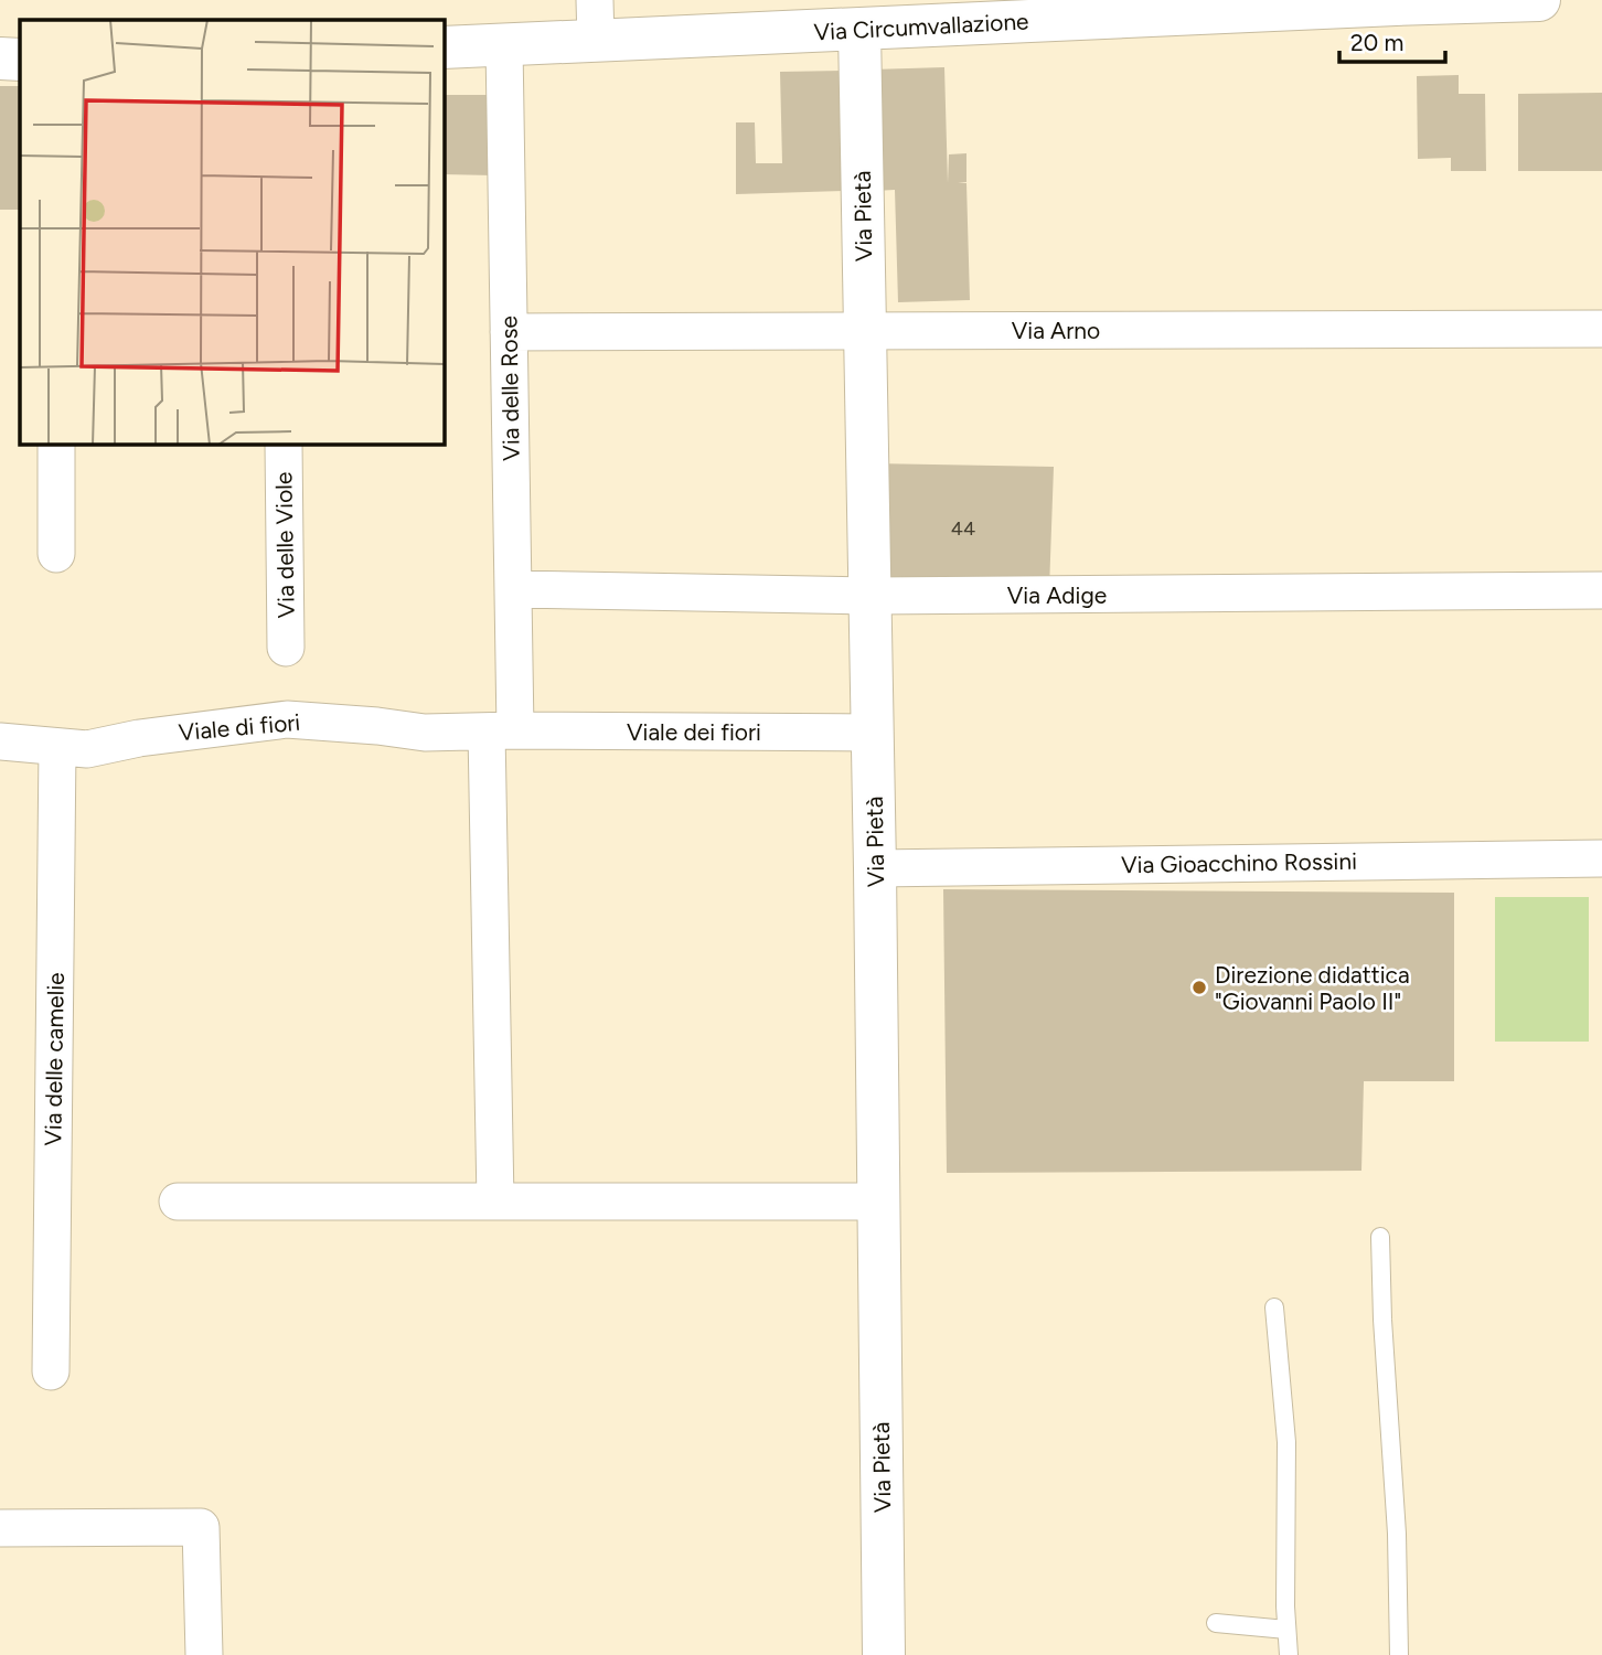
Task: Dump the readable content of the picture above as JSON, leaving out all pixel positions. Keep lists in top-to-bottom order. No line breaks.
{"streets":{"street":["Via Circumvallazione","Via Pietà","Via Arno","Via delle Rose","Via delle Viole","Via Adige","Viale di fiori","Viale dei fiori","Via Gioacchino Rossini","Via delle camelie"]},"crossings":[["Via Circumvallazione","Via Pietà"],["Via Circumvallazione","Via delle Rose"],["Via Pietà","Via Arno"],["Via Pietà","Via Adige"],["Via Pietà","Viale dei fiori"],["Via Pietà","Via Gioacchino Rossini"],["Via Arno","Via delle Rose"],["Via delle Rose","Via Adige"],["Via delle Rose","Viale di fiori"],["Via delle Rose","Viale dei fiori"],["Viale di fiori","Viale dei fiori"],["Viale di fiori","Via delle camelie"]],"places":["Direzione didattica \"Giovanni Paolo II\""],"house_numbers":["44"],"scale_bar":"20 m"}
